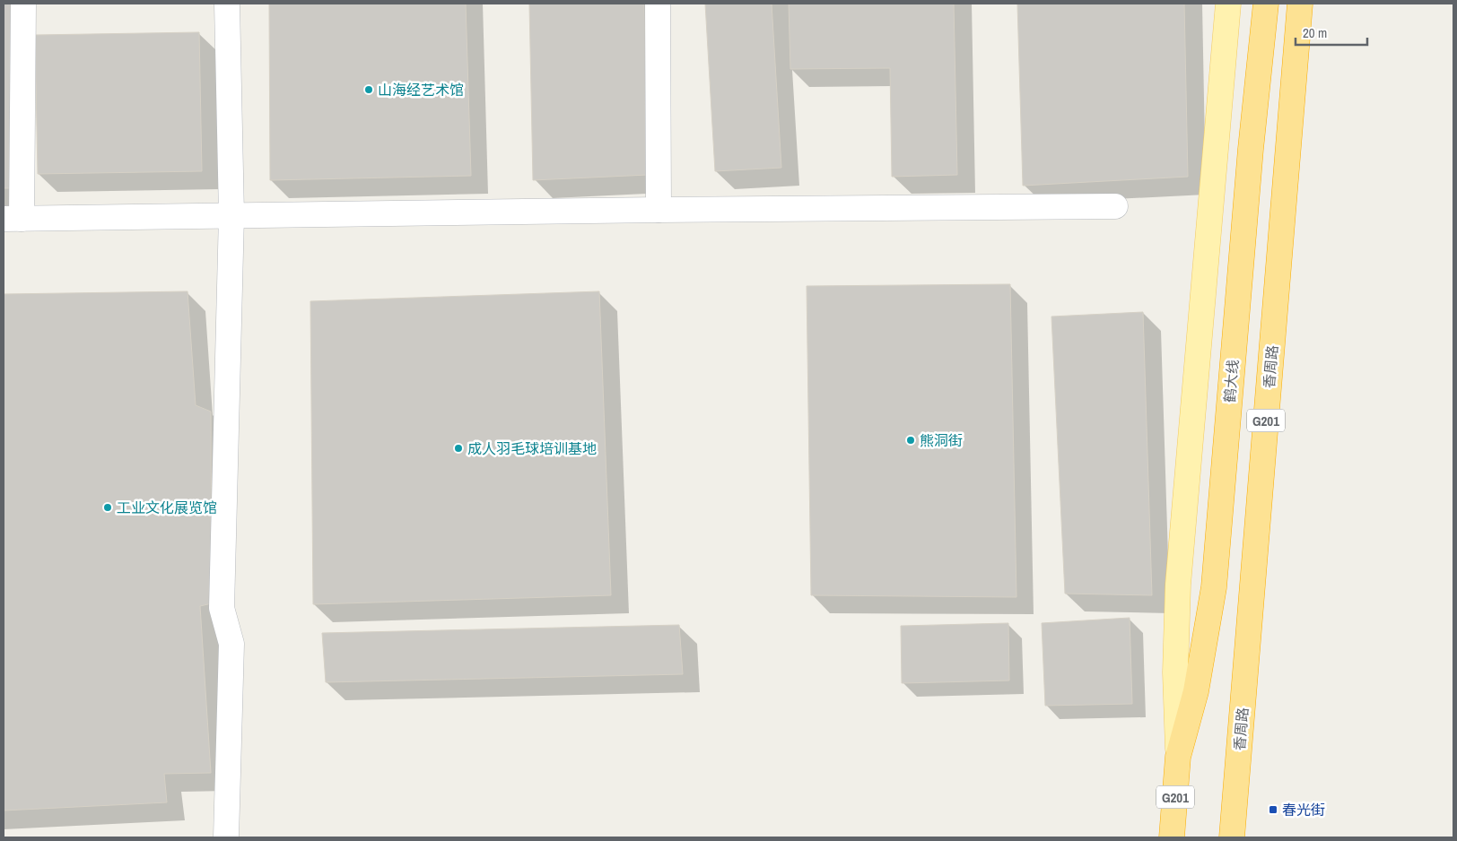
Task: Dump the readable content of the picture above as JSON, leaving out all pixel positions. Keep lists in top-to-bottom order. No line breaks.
{"streets":{"highway":["香周路","鹤大线","G201"]},"crossings":[["鹤大线","G201"]],"places":{"other":["山海经艺术馆","熊洞街","成人羽毛球培训基地","工业文化展览馆"],"transit":["春光街"]},"scale_bar":"20 m"}
